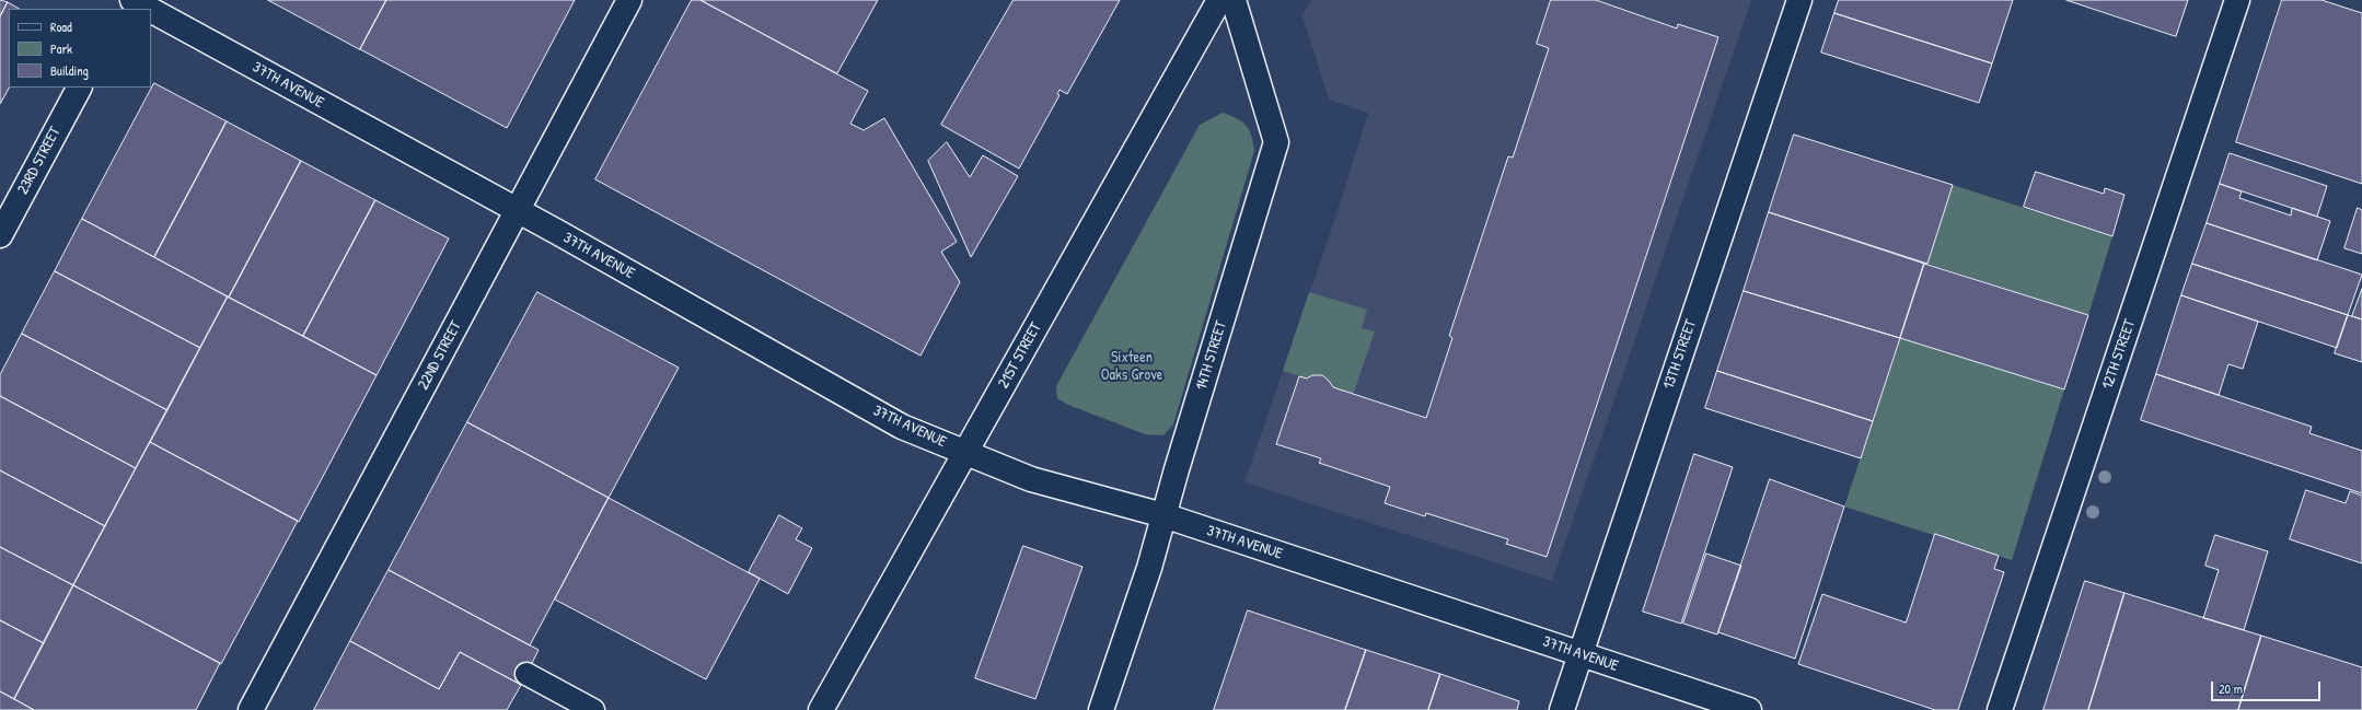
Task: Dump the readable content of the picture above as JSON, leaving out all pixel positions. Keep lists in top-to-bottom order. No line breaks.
{"streets":{"street":["37TH AVENUE","23RD STREET","13TH STREET","12TH STREET","22ND STREET","21ST STREET","14TH STREET"]},"crossings":[["37TH AVENUE","13TH STREET"],["37TH AVENUE","22ND STREET"],["37TH AVENUE","21ST STREET"],["37TH AVENUE","14TH STREET"]],"parks":["Sixteen Oaks Grove"],"legend":["Road","Park","Building"],"scale_bar":"20 m"}
